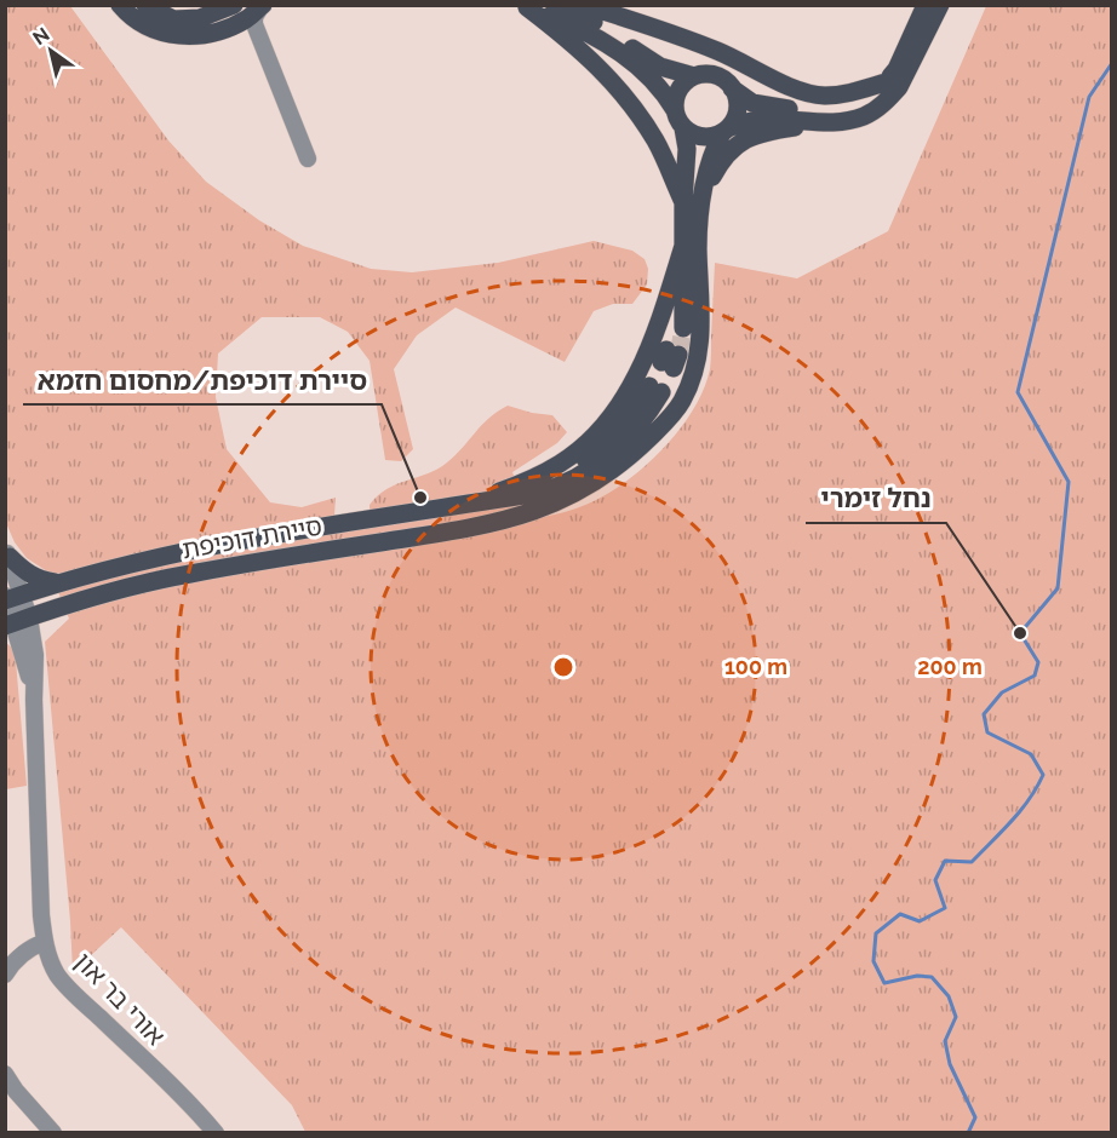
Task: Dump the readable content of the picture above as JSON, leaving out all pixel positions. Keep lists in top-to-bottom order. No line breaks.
{"streets":{"main road":["סיירת דוכיפת"],"street":["אורי בר און"]},"crossings":[["סיירת דוכיפת","אורי בר און"]],"places":["סיירת דוכיפת/מחסום חזמא","נחל זימרי"],"north":"top left","rings":["100 m","200 m"]}
